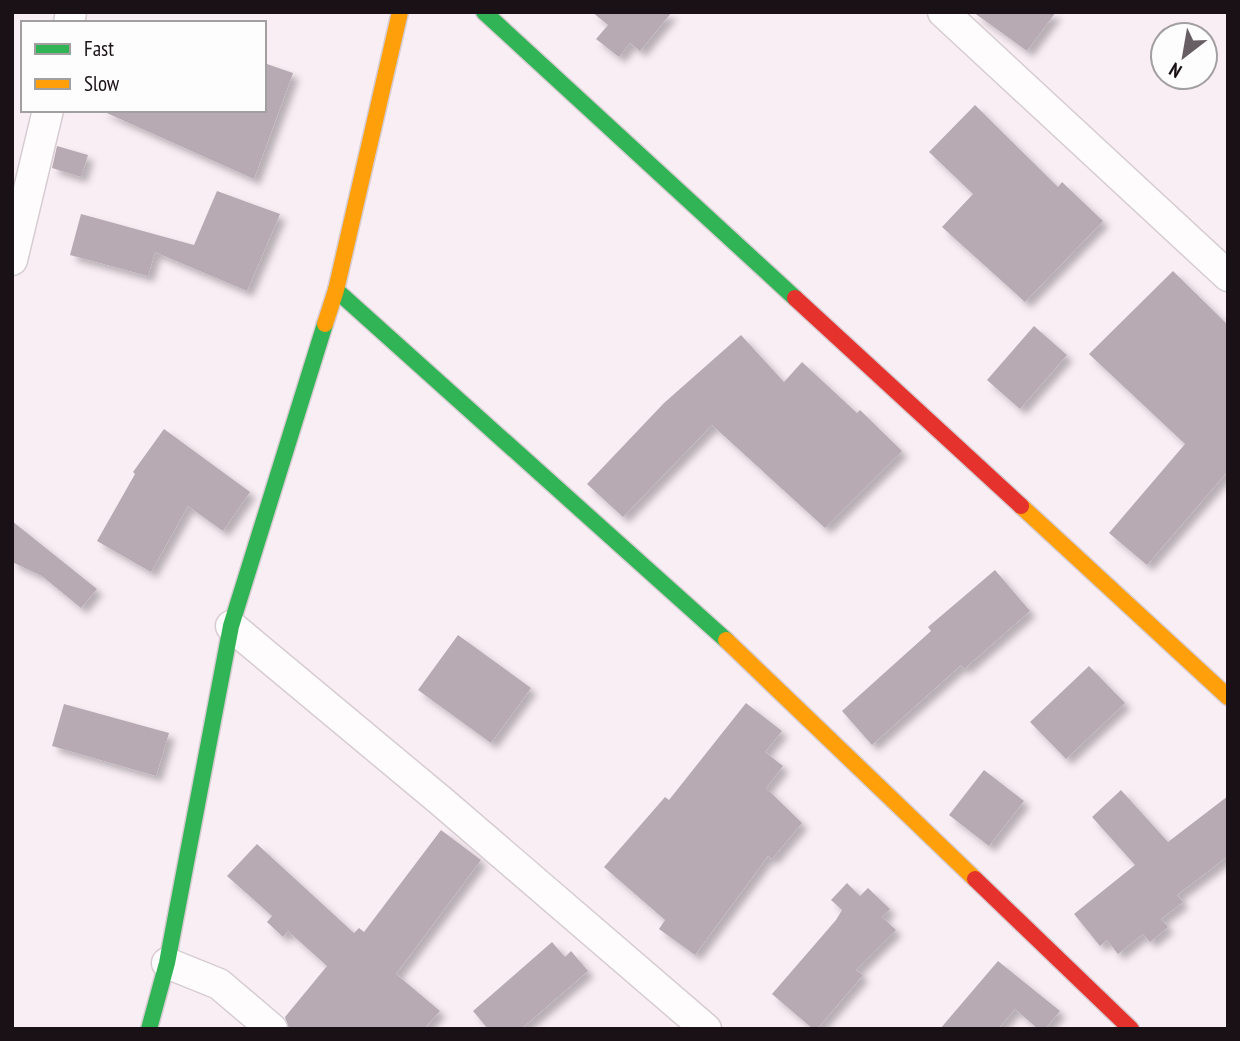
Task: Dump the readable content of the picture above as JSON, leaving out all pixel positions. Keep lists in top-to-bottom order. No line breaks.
{"legend":["Fast","Slow"],"north":"bottom left"}
